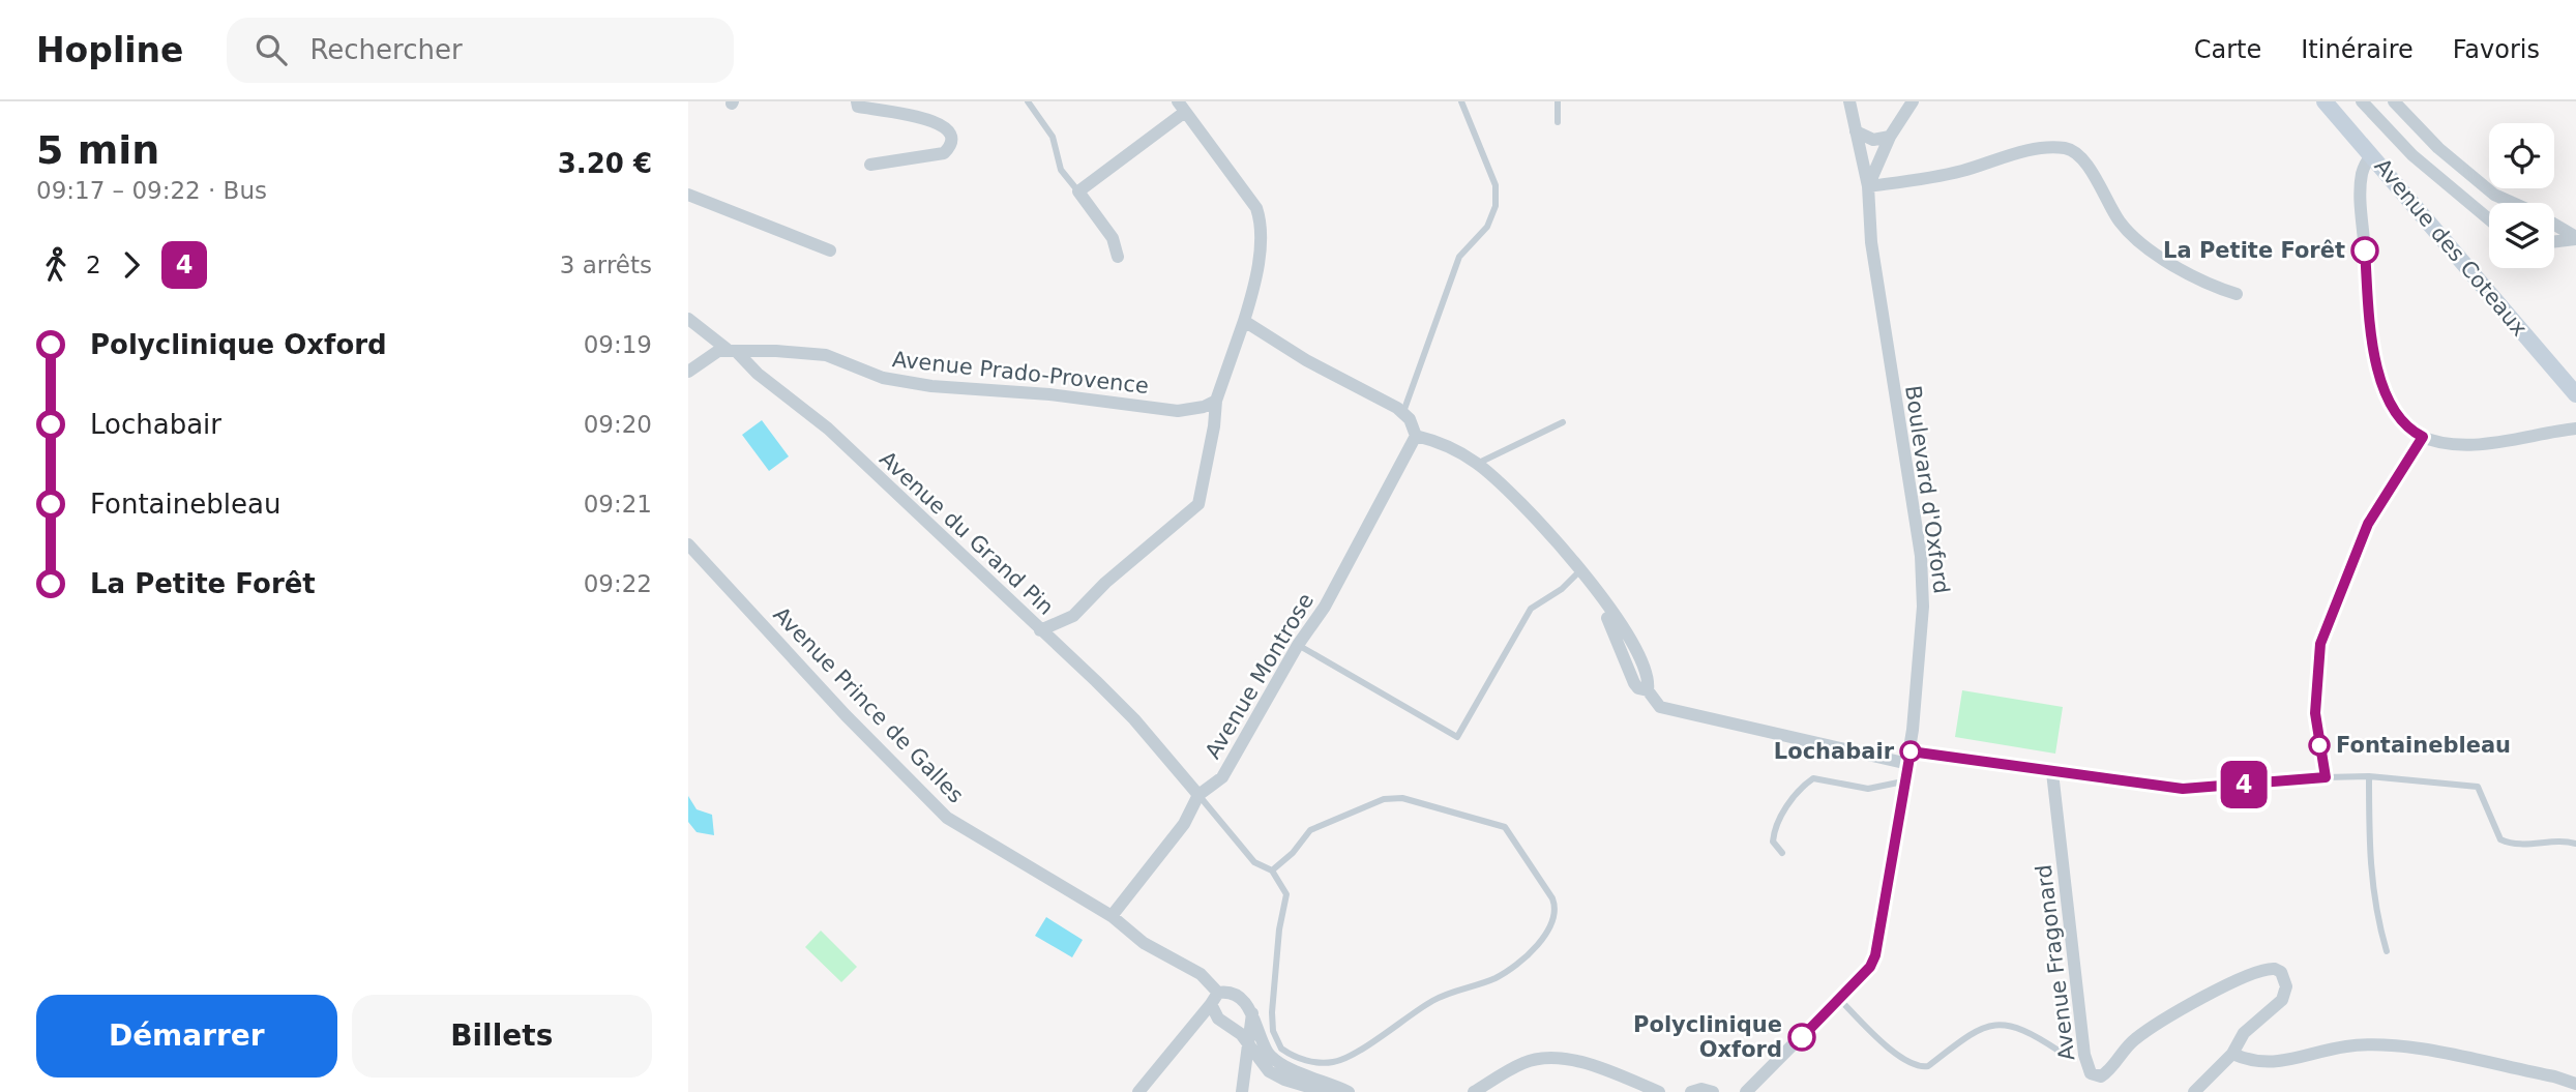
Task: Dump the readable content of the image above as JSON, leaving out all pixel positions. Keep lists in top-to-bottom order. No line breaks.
{"streets":{"main road":["Avenue des Coteaux"],"street":["Avenue Prado-Provence","Boulevard d'Oxford","Avenue du Grand Pin","Avenue Montrose","Avenue Prince de Galles","Avenue Fragonard"]},"crossings":[["Avenue Prado-Provence","Avenue du Grand Pin"],["Avenue du Grand Pin","Avenue Montrose"],["Avenue Montrose","Avenue Prince de Galles"]],"places":["La Petite Forêt","Fontainebleau","Lochabair","Polyclinique Oxford"],"lines":["bus line 4"],"page":{"header":"Hopline","search":"Rechercher","nav":["Carte","Itinéraire","Favoris"],"heading":["5 min","09:17 – 09:22 · Bus","3.20 €"],"on_map":"4","legs":["2","4","3 arrêts"],"list":[{"name":"Polyclinique Oxford","value":"09:19"},{"name":"Lochabair","value":"09:20"},{"name":"Fontainebleau","value":"09:21"},{"name":"La Petite Forêt","value":"09:22"}],"buttons":["Démarrer","Billets"]}}
